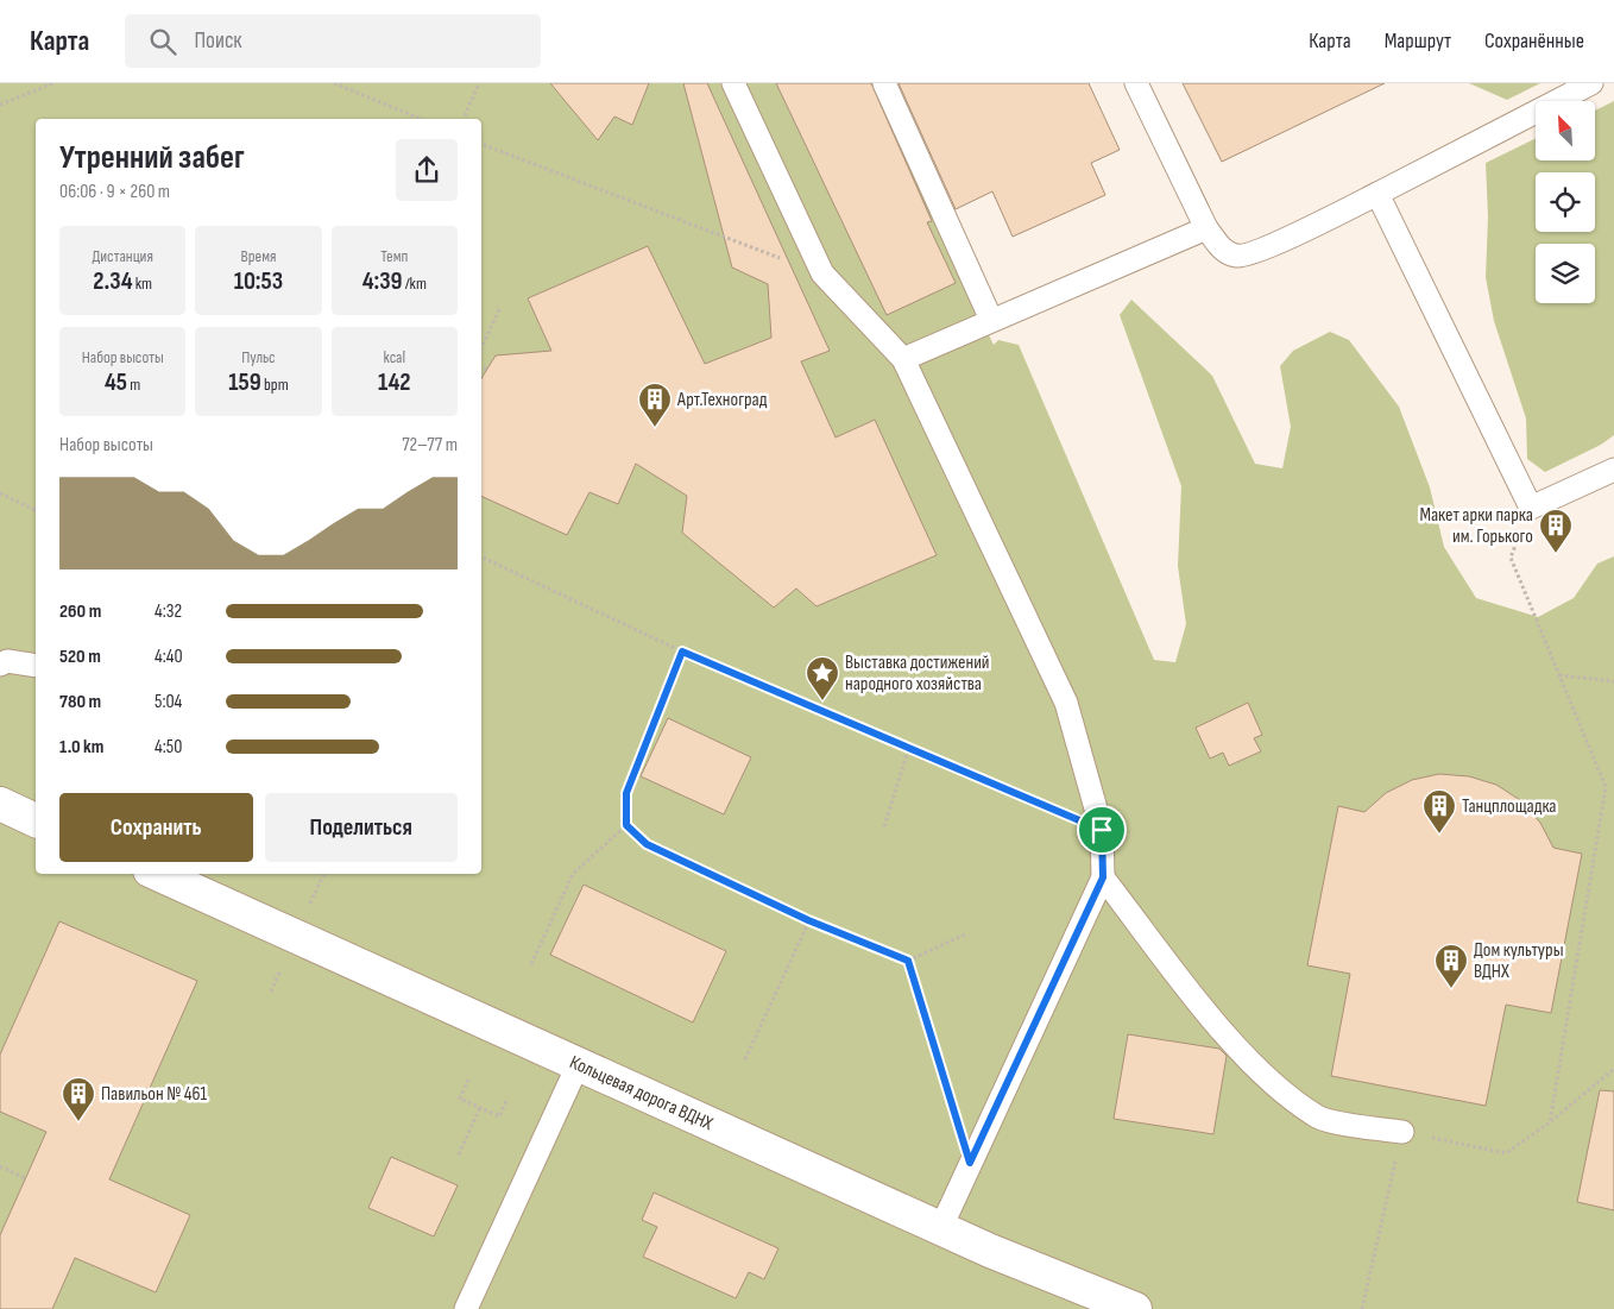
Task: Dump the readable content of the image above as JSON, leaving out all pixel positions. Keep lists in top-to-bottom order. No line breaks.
{"streets":{"street":["Кольцевая дорога ВДНХ"]},"places":{"building":["Арт.Техноград","Макет арки парка им. Горького","Танцплощадка","Дом культуры ВДНХ","Павильон № 461"],"place":["Выставка достижений народного хозяйства"]},"north":"top left","page":{"header":"Карта","search":"Поиск","nav":["Карта","Маршрут","Сохранённые"],"heading":["Утренний забег","06:06 · 9 × 260 m"],"stats":[["Дистанция","2.34 km"],["Время","10:53"],["Темп","4:39 /km"],["Набор высоты","45 m"],["Пульс","159 bpm"],["kcal","142"]],"chart":["Набор высоты","72–77 m"],"list":[{"name":"260 m","note":"4:32"},{"name":"520 m","note":"4:40"},{"name":"780 m","note":"5:04"},{"name":"1.0 km","note":"4:50"}],"buttons":["Сохранить","Поделиться"]}}
